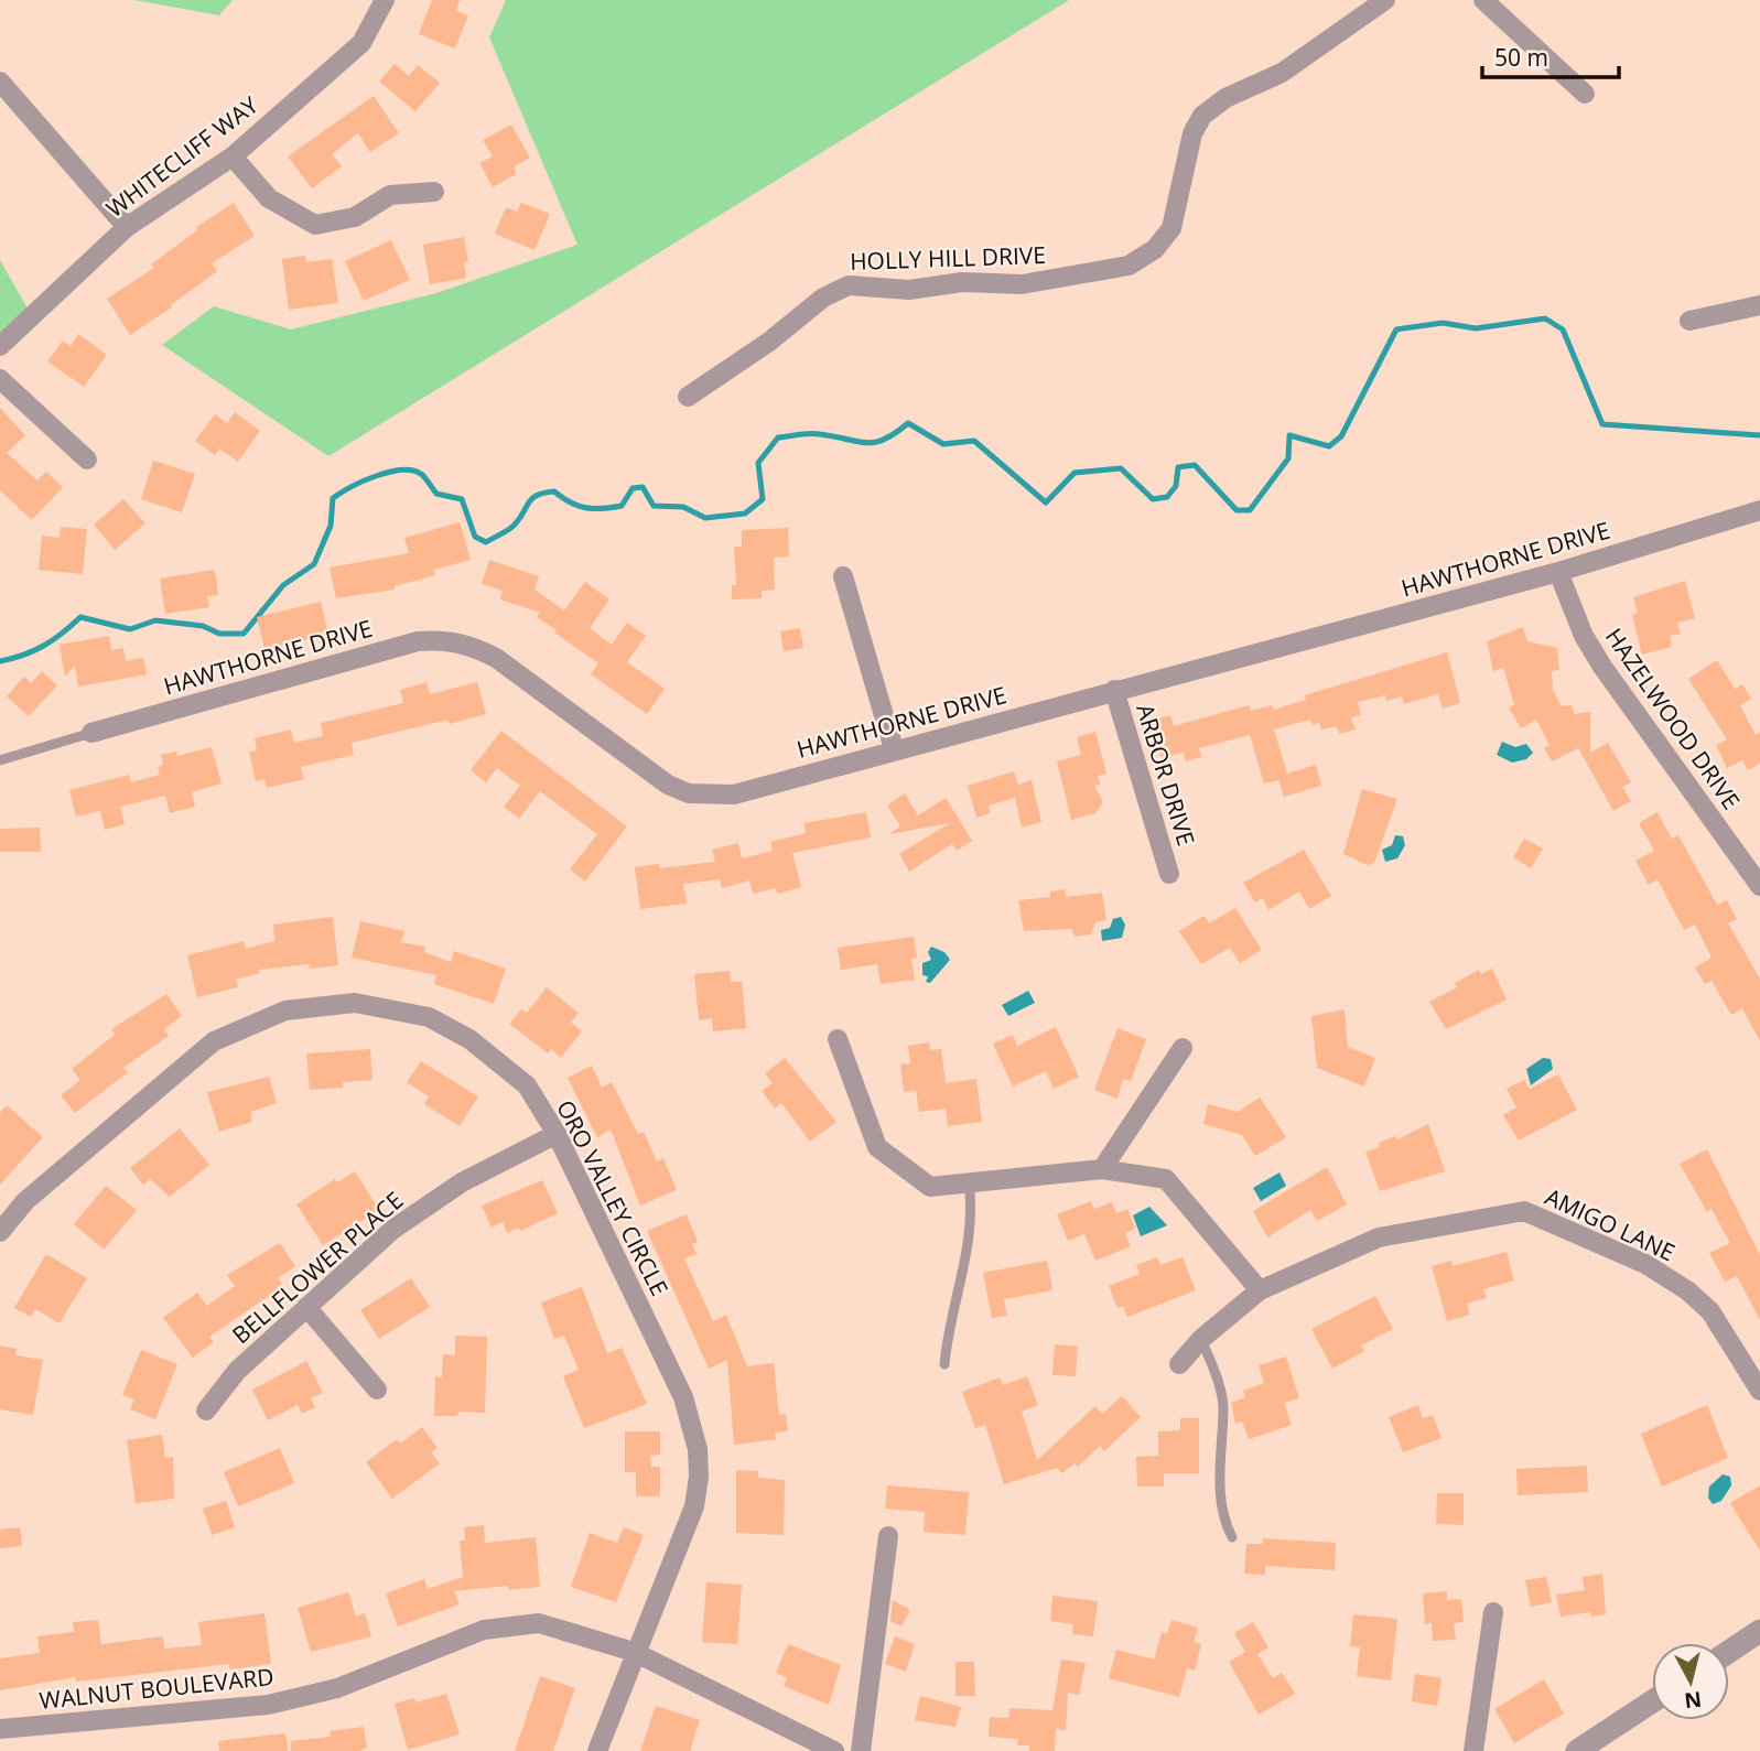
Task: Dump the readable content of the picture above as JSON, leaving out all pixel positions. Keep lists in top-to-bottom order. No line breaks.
{"streets":{"street":["WHITECLIFF WAY","HOLLY HILL DRIVE","HAWTHORNE DRIVE","HAZELWOOD DRIVE","ARBOR DRIVE","ORO VALLEY CIRCLE","AMIGO LANE","BELLFLOWER PLACE","WALNUT BOULEVARD"]},"crossings":[["HAWTHORNE DRIVE","HAZELWOOD DRIVE"],["HAWTHORNE DRIVE","ARBOR DRIVE"],["ORO VALLEY CIRCLE","BELLFLOWER PLACE"],["ORO VALLEY CIRCLE","WALNUT BOULEVARD"]],"scale_bar":"50 m","north":"bottom"}
